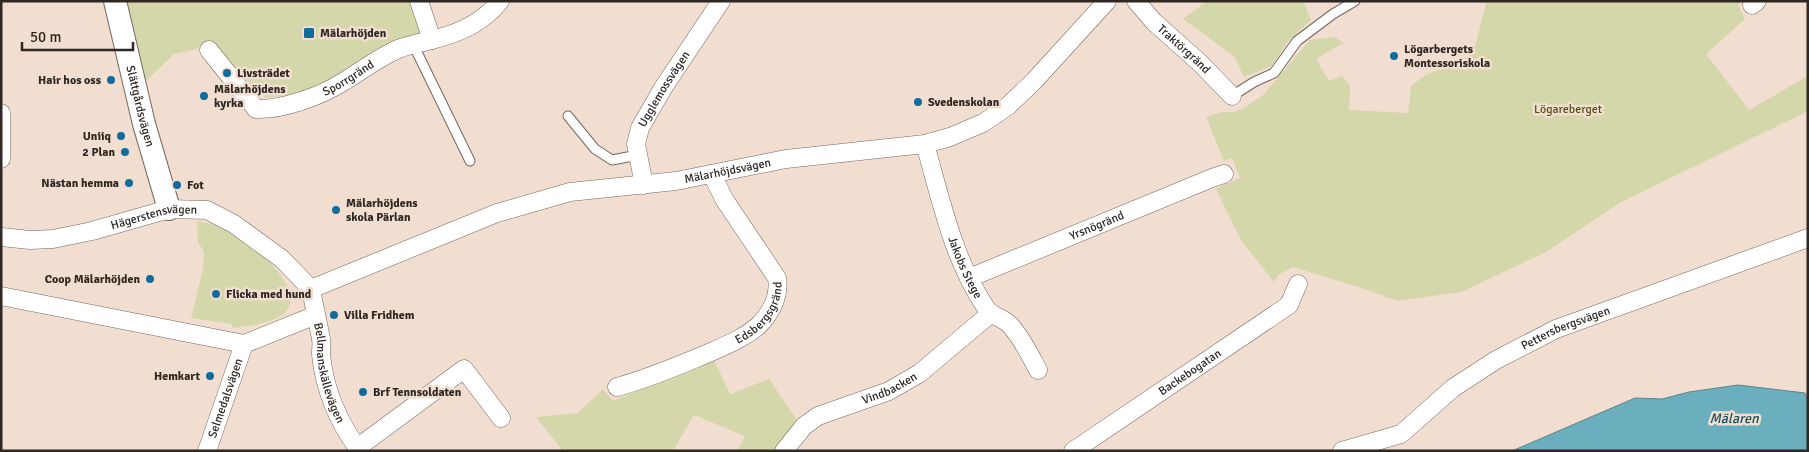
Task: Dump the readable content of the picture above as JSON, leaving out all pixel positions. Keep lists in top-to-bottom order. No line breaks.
{"streets":{"street":["Traktörgränd","Sporrgränd","Ugglemossvägen","Slättgårdsvägen","Mälarhöjdsvägen","Hägerstensvägen","Yrsnögränd","Jakobs Stege","Edsbergsgränd","Pettersbergsvägen","Backebogatan","Bellmanskällevägen","Vindbacken","Selmedalsvägen"]},"crossings":[["Ugglemossvägen","Mälarhöjdsvägen"],["Slättgårdsvägen","Hägerstensvägen"],["Mälarhöjdsvägen","Hägerstensvägen"],["Mälarhöjdsvägen","Jakobs Stege"],["Mälarhöjdsvägen","Edsbergsgränd"],["Mälarhöjdsvägen","Bellmanskällevägen"],["Hägerstensvägen","Bellmanskällevägen"],["Yrsnögränd","Jakobs Stege"],["Jakobs Stege","Vindbacken"]],"water":["Mälaren"],"parks":["Lögareberget"],"places":{"transit":["Mälarhöjden"],"other":["Lögarbergets Montessoriskola","Livsträdet","Hair hos oss","Mälarhöjdens kyrka","Svedenskolan","Uniiq","2 Plan","Nästan hemma","Fot","Mälarhöjdens skola Pärlan","Coop Mälarhöjden","Flicka med hund","Villa Fridhem","Hemkart","Brf Tennsoldaten"]},"scale_bar":"50 m"}
